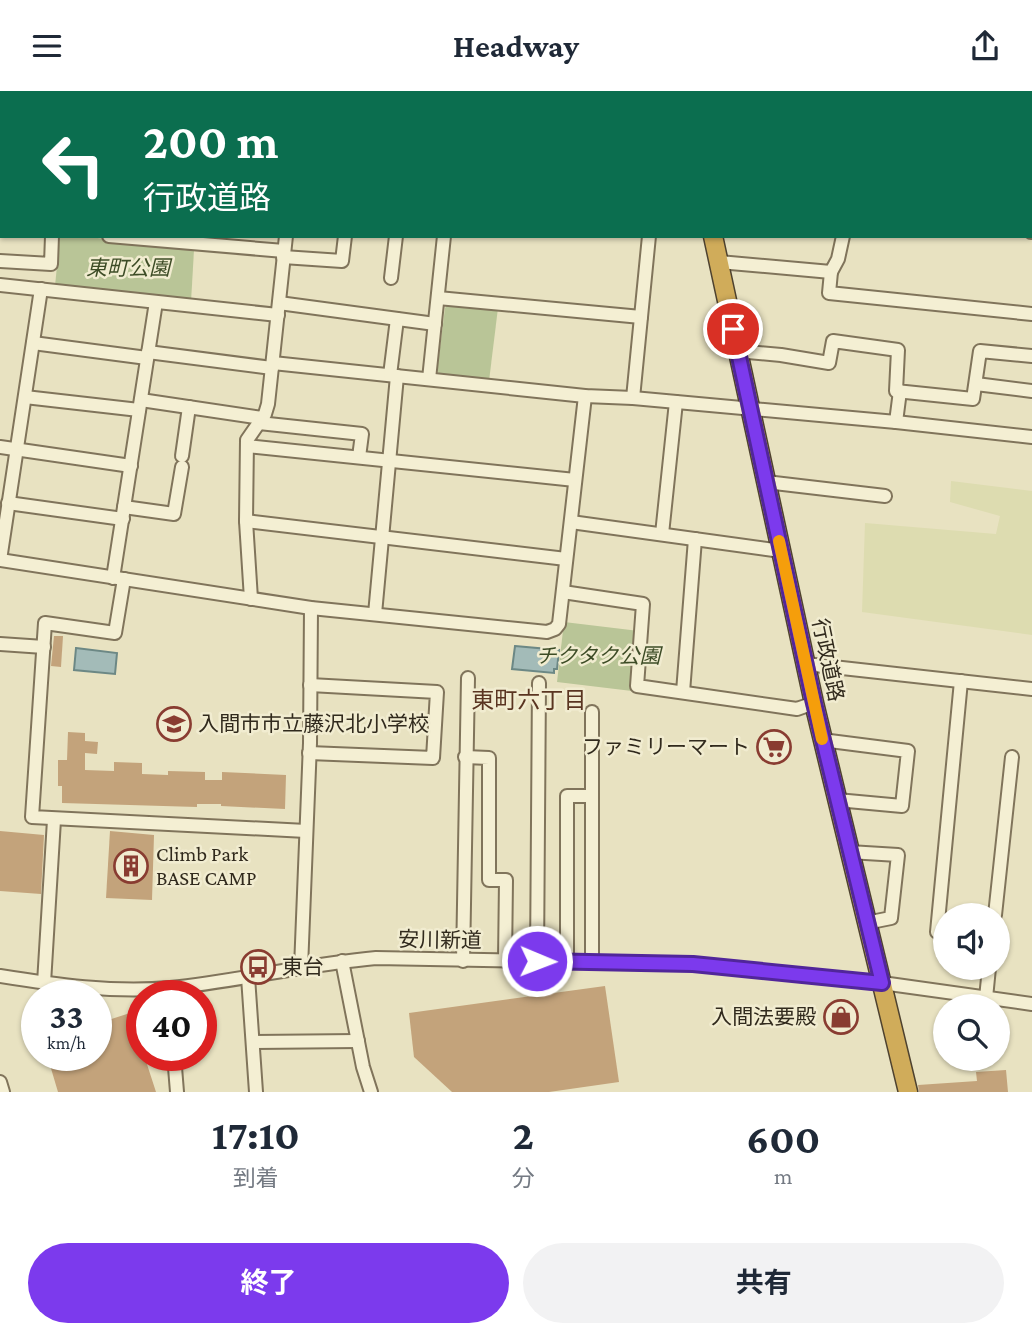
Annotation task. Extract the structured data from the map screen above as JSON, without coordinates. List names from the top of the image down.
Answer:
{
  "streets": {
    "highway": ["行政道路"],
    "street": ["安川新道"]
  },
  "crossings": [
    ["行政道路", "安川新道"]
  ],
  "districts": ["東町六丁目"],
  "parks": ["東町公園", "チクタク公園"],
  "places": {
    "school or university": ["入間市市立藤沢北小学校"],
    "supermarket": ["ファミリーマート"],
    "building": ["Climb Park BASE CAMP"],
    "bus stop": ["東台"],
    "shop": ["入間法要殿"]
  },
  "page": {
    "header": "Headway",
    "turn": ["200 m", "行政道路"],
    "speed": "33 km/h",
    "limit": "40",
    "eta": [
      "17:10",
      "到着",
      "2",
      "分",
      "600",
      "m"
    ],
    "buttons": ["終了", "共有"]
  }
}
